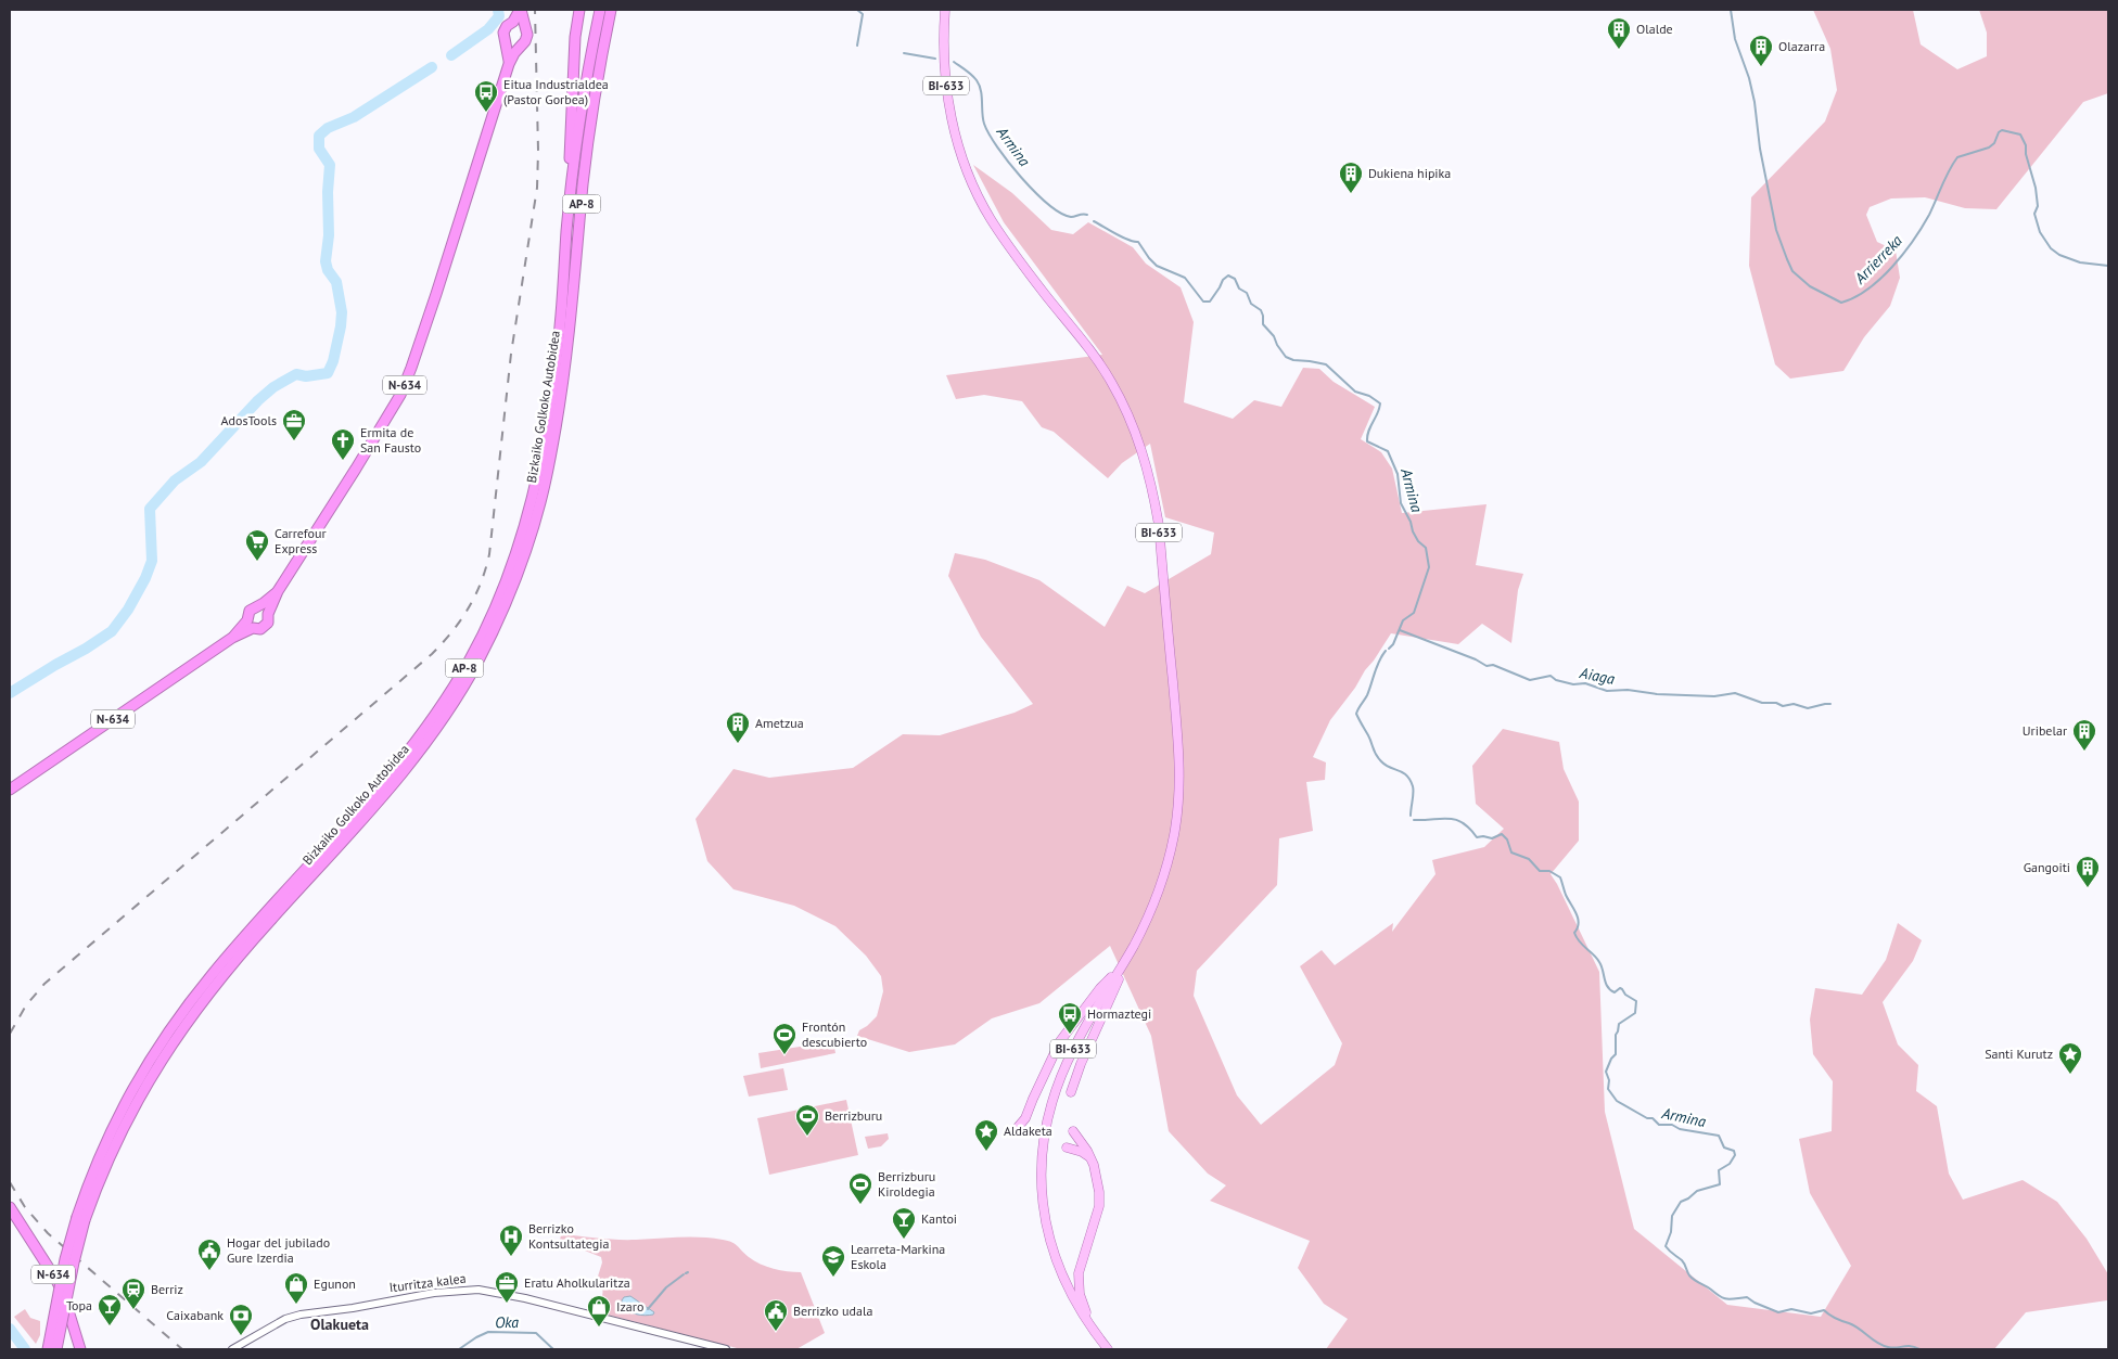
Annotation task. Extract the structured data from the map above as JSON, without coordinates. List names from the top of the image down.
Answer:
{
  "streets": {
    "highway": ["AP-8", "N-634", "Bizkaiko Golkoko Autobidea"],
    "main road": ["BI-633"],
    "street": ["Iturritza kalea"]
  },
  "districts": ["Olakueta"],
  "water": [
    "Armina",
    "Arrierreka",
    "Aiaga",
    "Oka"
  ],
  "places": {
    "building": [
      "Olalde",
      "Olazarra",
      "Dukiena hipika",
      "Ametzua",
      "Uribelar",
      "Gangoiti"
    ],
    "bus stop": ["Eitua Industrialdea (Pastor Gorbea)", "Hormaztegi"],
    "office": ["AdosTools", "Eratu Aholkularitza"],
    "church": ["Ermita de San Fausto"],
    "supermarket": ["Carrefour Express"],
    "sports": ["Frontón descubierto", "Berrizburu", "Berrizburu Kiroldegia"],
    "place": ["Santi Kurutz", "Aldaketa"],
    "bar": ["Kantoi", "Topa"],
    "hospital": ["Berrizko Kontsultategia"],
    "public building": ["Hogar del jubilado Gure Izerdia", "Berrizko udala"],
    "school or university": ["Learreta-Markina Eskola"],
    "shop": ["Egunon", "Izaro"],
    "station": ["Berriz"],
    "bank": ["Caixabank"]
  }
}
